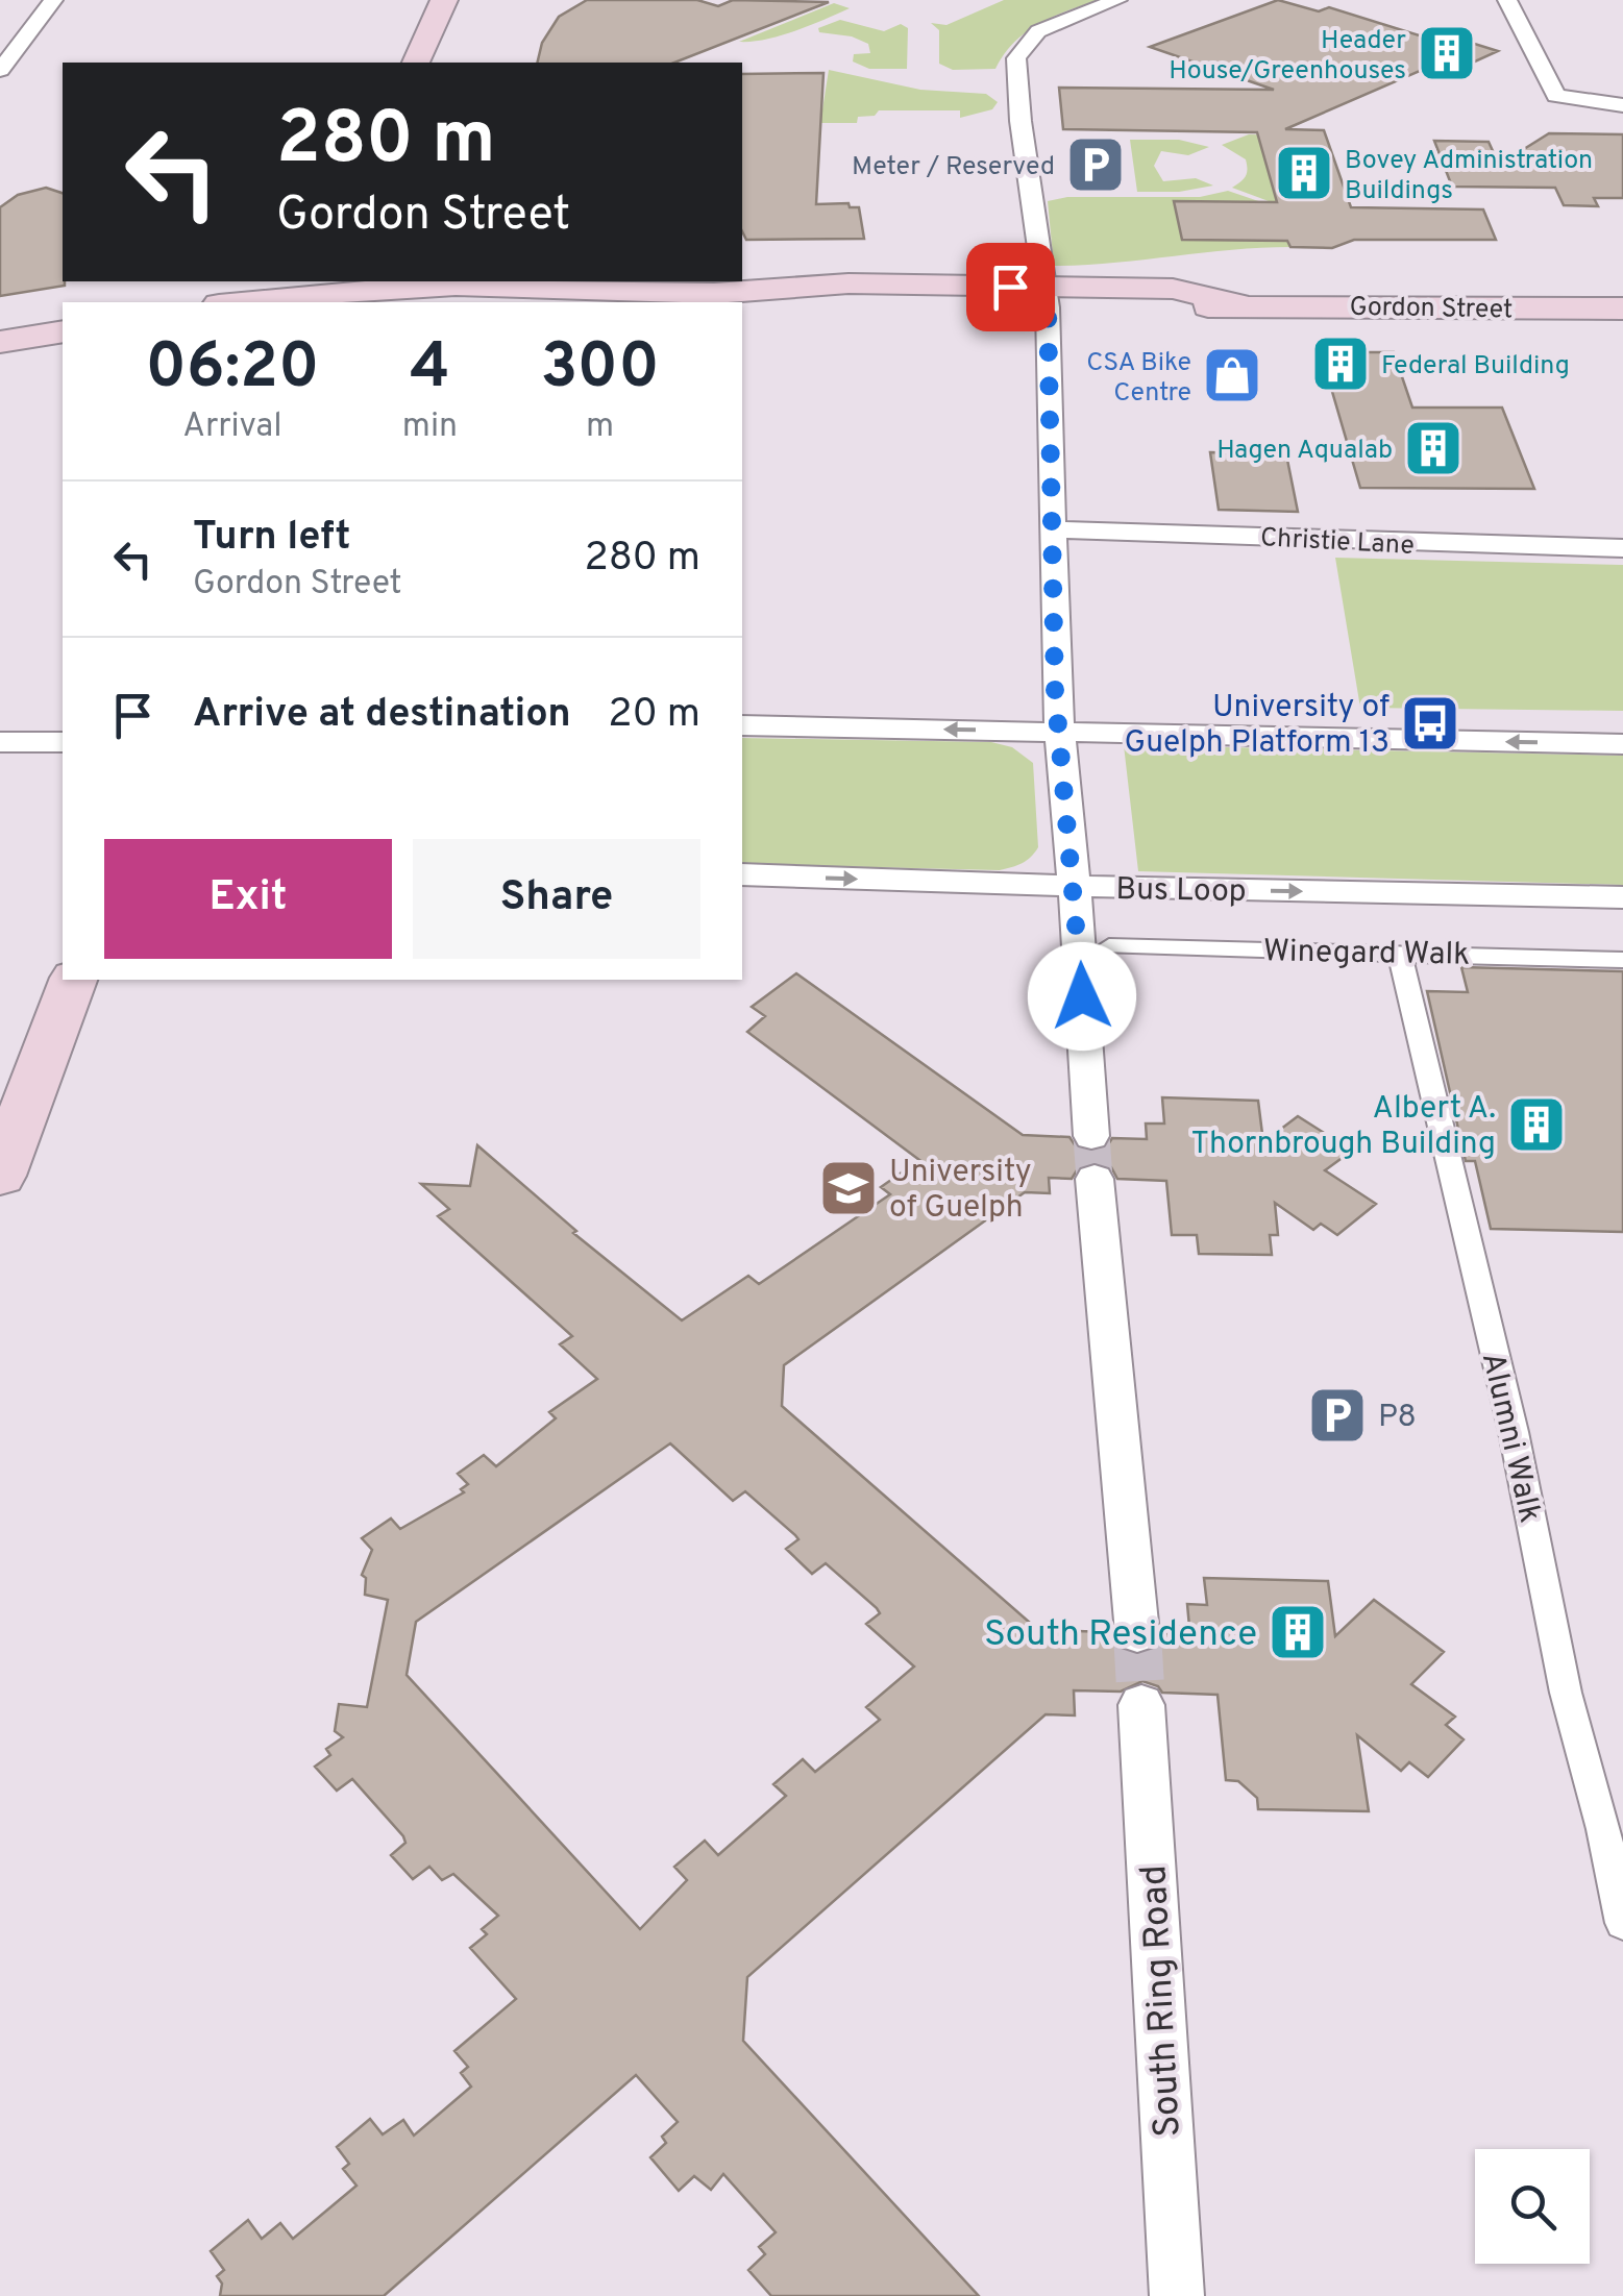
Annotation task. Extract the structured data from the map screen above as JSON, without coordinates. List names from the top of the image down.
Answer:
{
  "streets": {
    "main road": ["Gordon Street"],
    "street": [
      "Christie Lane",
      "Bus Loop",
      "Winegard Walk",
      "Alumni Walk",
      "South Ring Road"
    ]
  },
  "crossings": [
    ["Winegard Walk", "Alumni Walk"]
  ],
  "places": {
    "building": [
      "Header House/Greenhouses",
      "Bovey Administration Buildings",
      "Federal Building",
      "Hagen Aqualab",
      "Albert A. Thornbrough Building",
      "South Residence"
    ],
    "parking": ["Meter / Reserved", "P8"],
    "shop": ["CSA Bike Centre"],
    "bus stop": ["University of Guelph Platform 13"],
    "school or university": ["University of Guelph"]
  },
  "page": {
    "turn": ["280 m", "Gordon Street"],
    "eta": [
      "06:20",
      "Arrival",
      "4",
      "min",
      "300",
      "m"
    ],
    "list": [
      {
        "name": "Turn left",
        "note": "Gordon Street",
        "value": "280 m"
      },
      {
        "name": "Arrive at destination",
        "value": "20 m"
      }
    ],
    "buttons": ["Exit", "Share"]
  }
}
